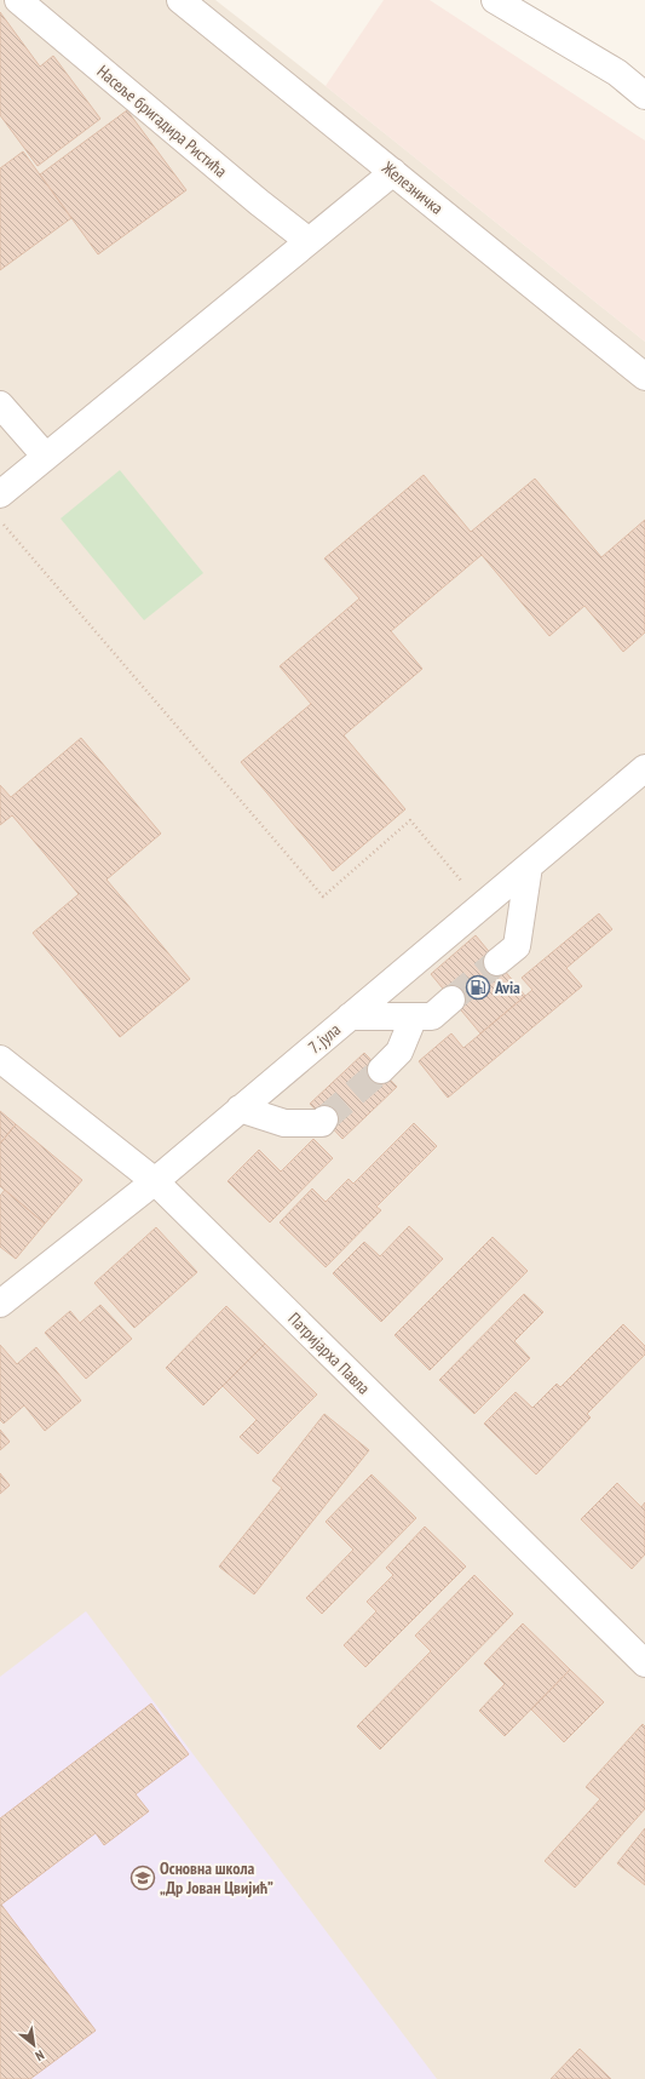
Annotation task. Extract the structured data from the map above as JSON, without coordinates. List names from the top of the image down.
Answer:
{
  "streets": {
    "street": [
      "Насеље бригадира Ристића",
      "Железничка",
      "7. јула",
      "Патријарха Павла"
    ]
  },
  "crossings": [
    ["7. јула", "Патријарха Павла"]
  ],
  "places": {
    "fuel station": ["Avia"],
    "school or university": ["Основна школа „Др Јован Цвијић”"]
  },
  "north": "bottom right"
}
